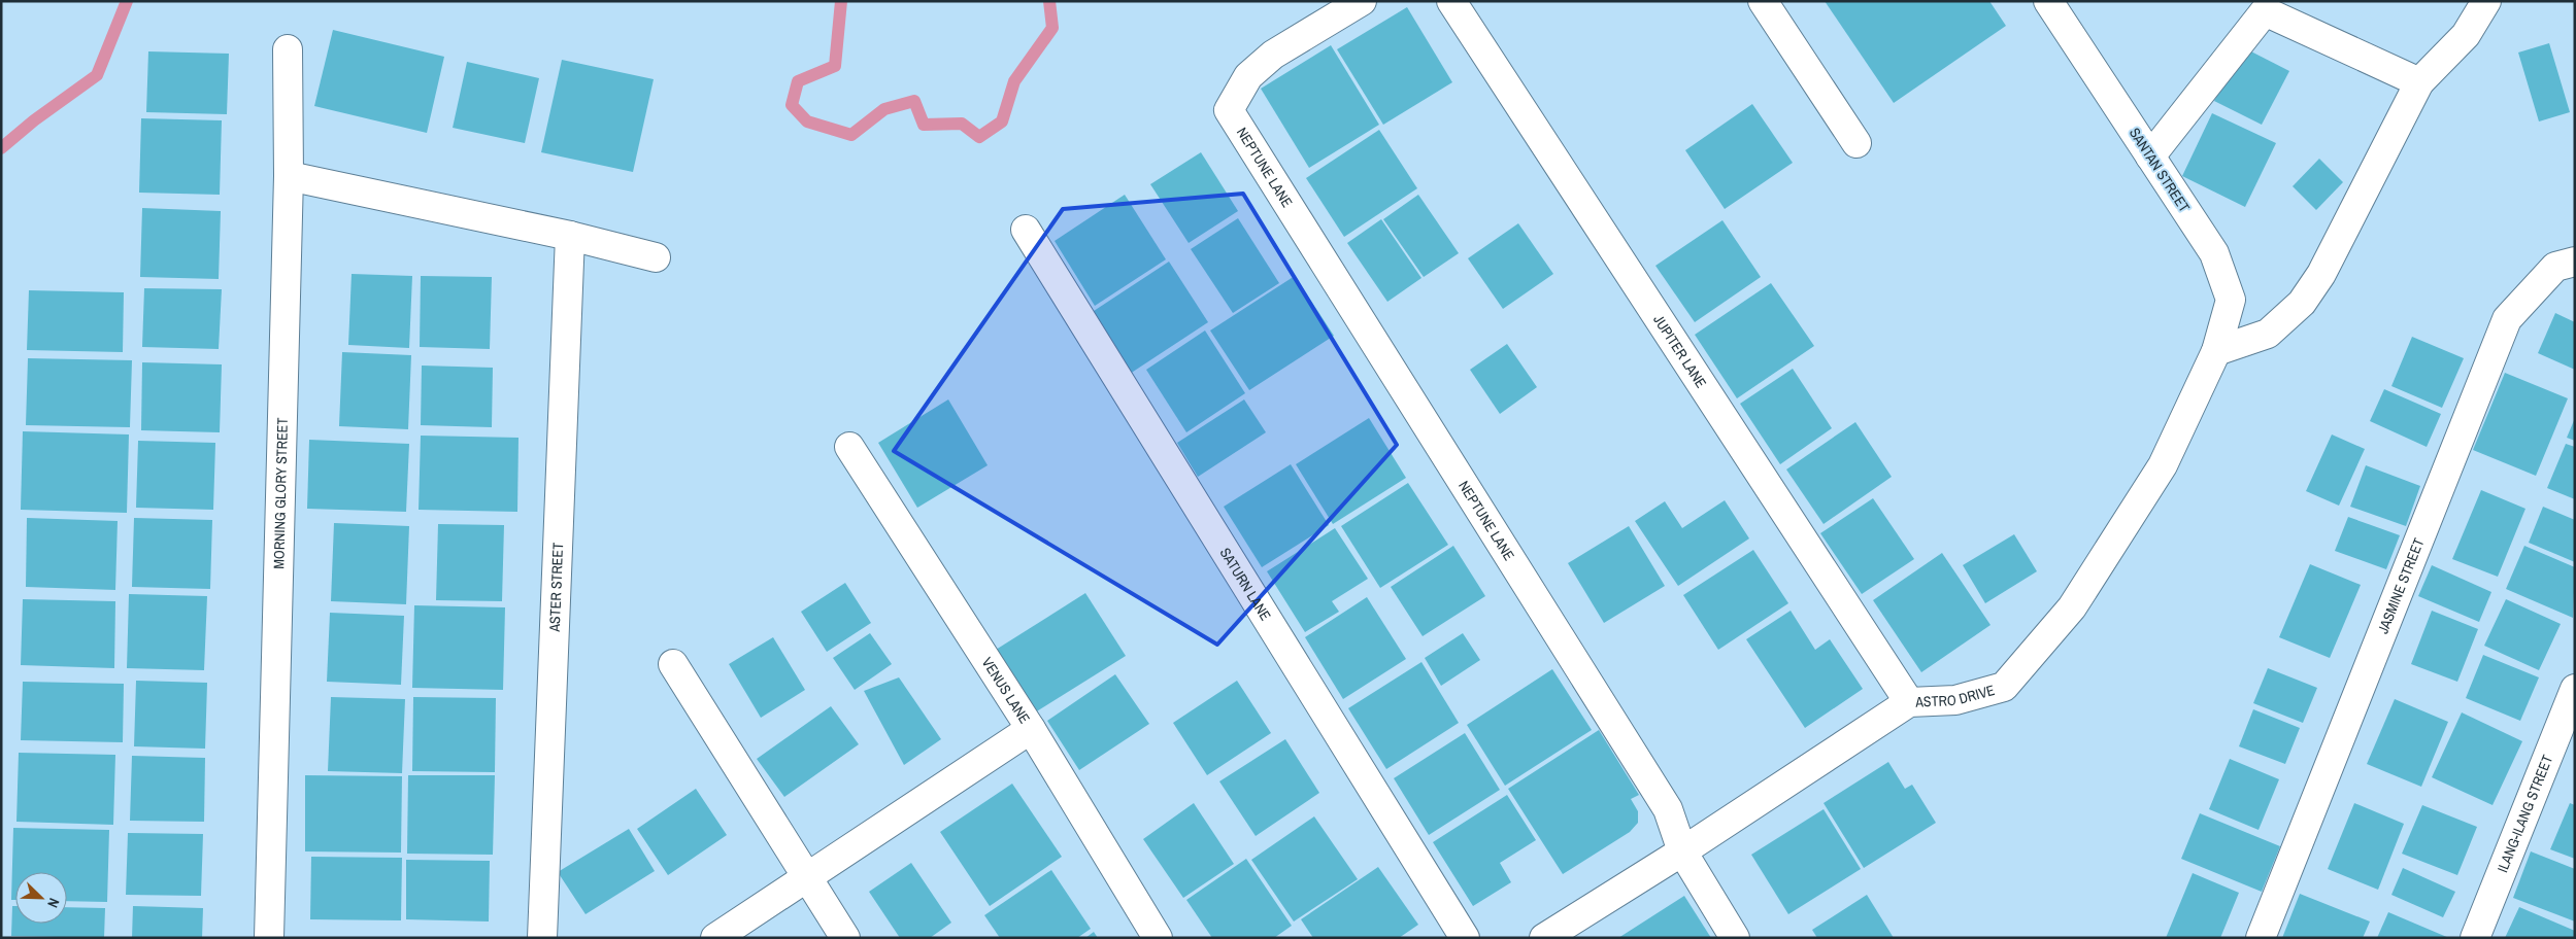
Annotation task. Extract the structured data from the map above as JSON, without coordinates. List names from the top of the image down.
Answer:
{
  "streets": {
    "street": [
      "NEPTUNE LANE",
      "SANTAN STREET",
      "JUPITER LANE",
      "MORNING GLORY STREET",
      "SATURN LANE",
      "JASMINE STREET",
      "ASTER STREET",
      "VENUS LANE",
      "ASTRO DRIVE",
      "ILANG-ILANG STREET"
    ]
  },
  "crossings": [
    ["NEPTUNE LANE", "ASTRO DRIVE"],
    ["SANTAN STREET", "ASTRO DRIVE"],
    ["JUPITER LANE", "ASTRO DRIVE"]
  ],
  "north": "bottom right"
}
